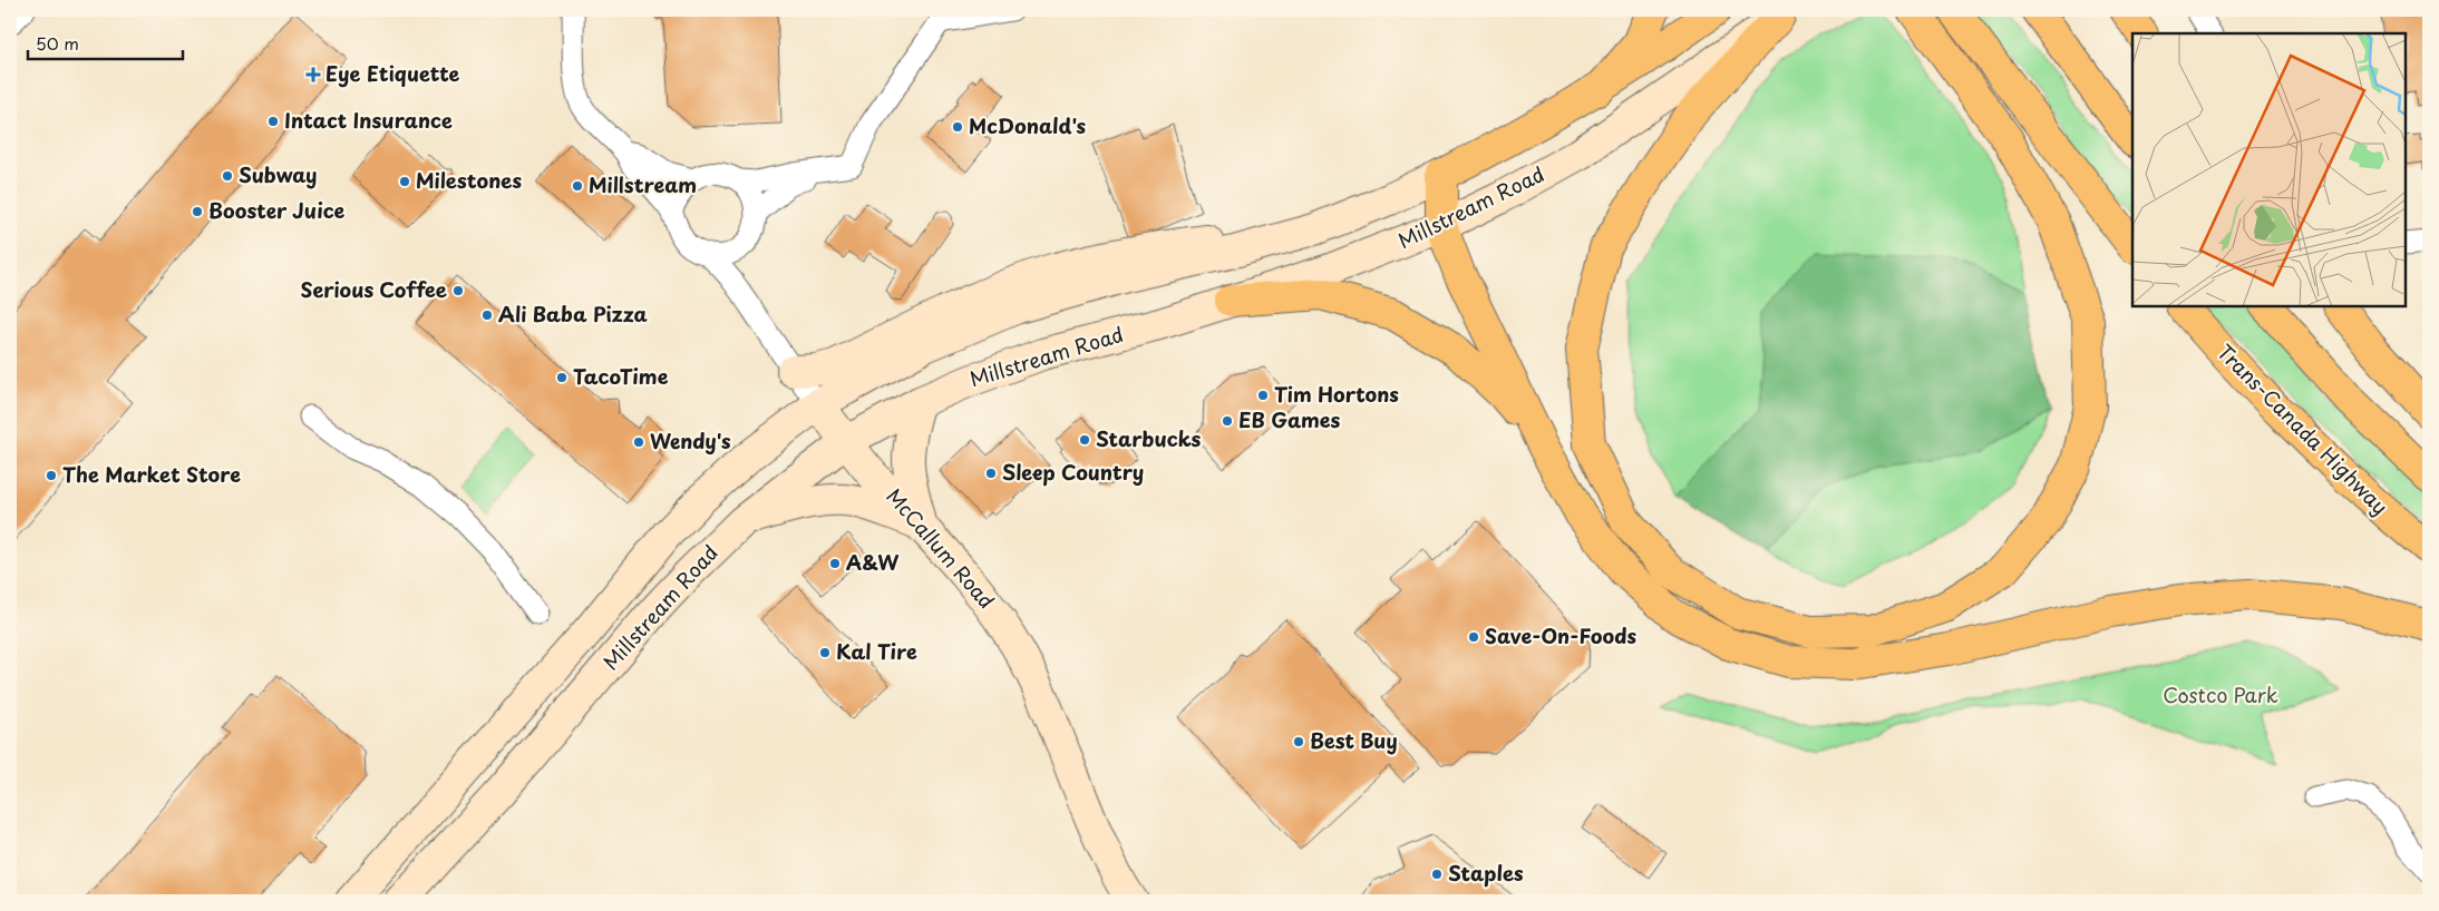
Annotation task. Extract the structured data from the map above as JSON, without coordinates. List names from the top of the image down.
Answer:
{
  "streets": {
    "main road": ["Millstream Road", "Trans-Canada Highway", "McCallum Road"]
  },
  "crossings": [
    ["Millstream Road", "McCallum Road"]
  ],
  "parks": ["Costco Park"],
  "places": {
    "health": ["Eye Etiquette"],
    "other": [
      "Intact Insurance",
      "McDonald's",
      "Subway",
      "Milestones",
      "Millstream",
      "Booster Juice",
      "Serious Coffee",
      "Ali Baba Pizza",
      "TacoTime",
      "Tim Hortons",
      "EB Games",
      "Starbucks",
      "Wendy's",
      "Sleep Country",
      "The Market Store",
      "A&W",
      "Save-On-Foods",
      "Kal Tire",
      "Best Buy",
      "Staples"
    ]
  },
  "scale_bar": "50 m"
}
